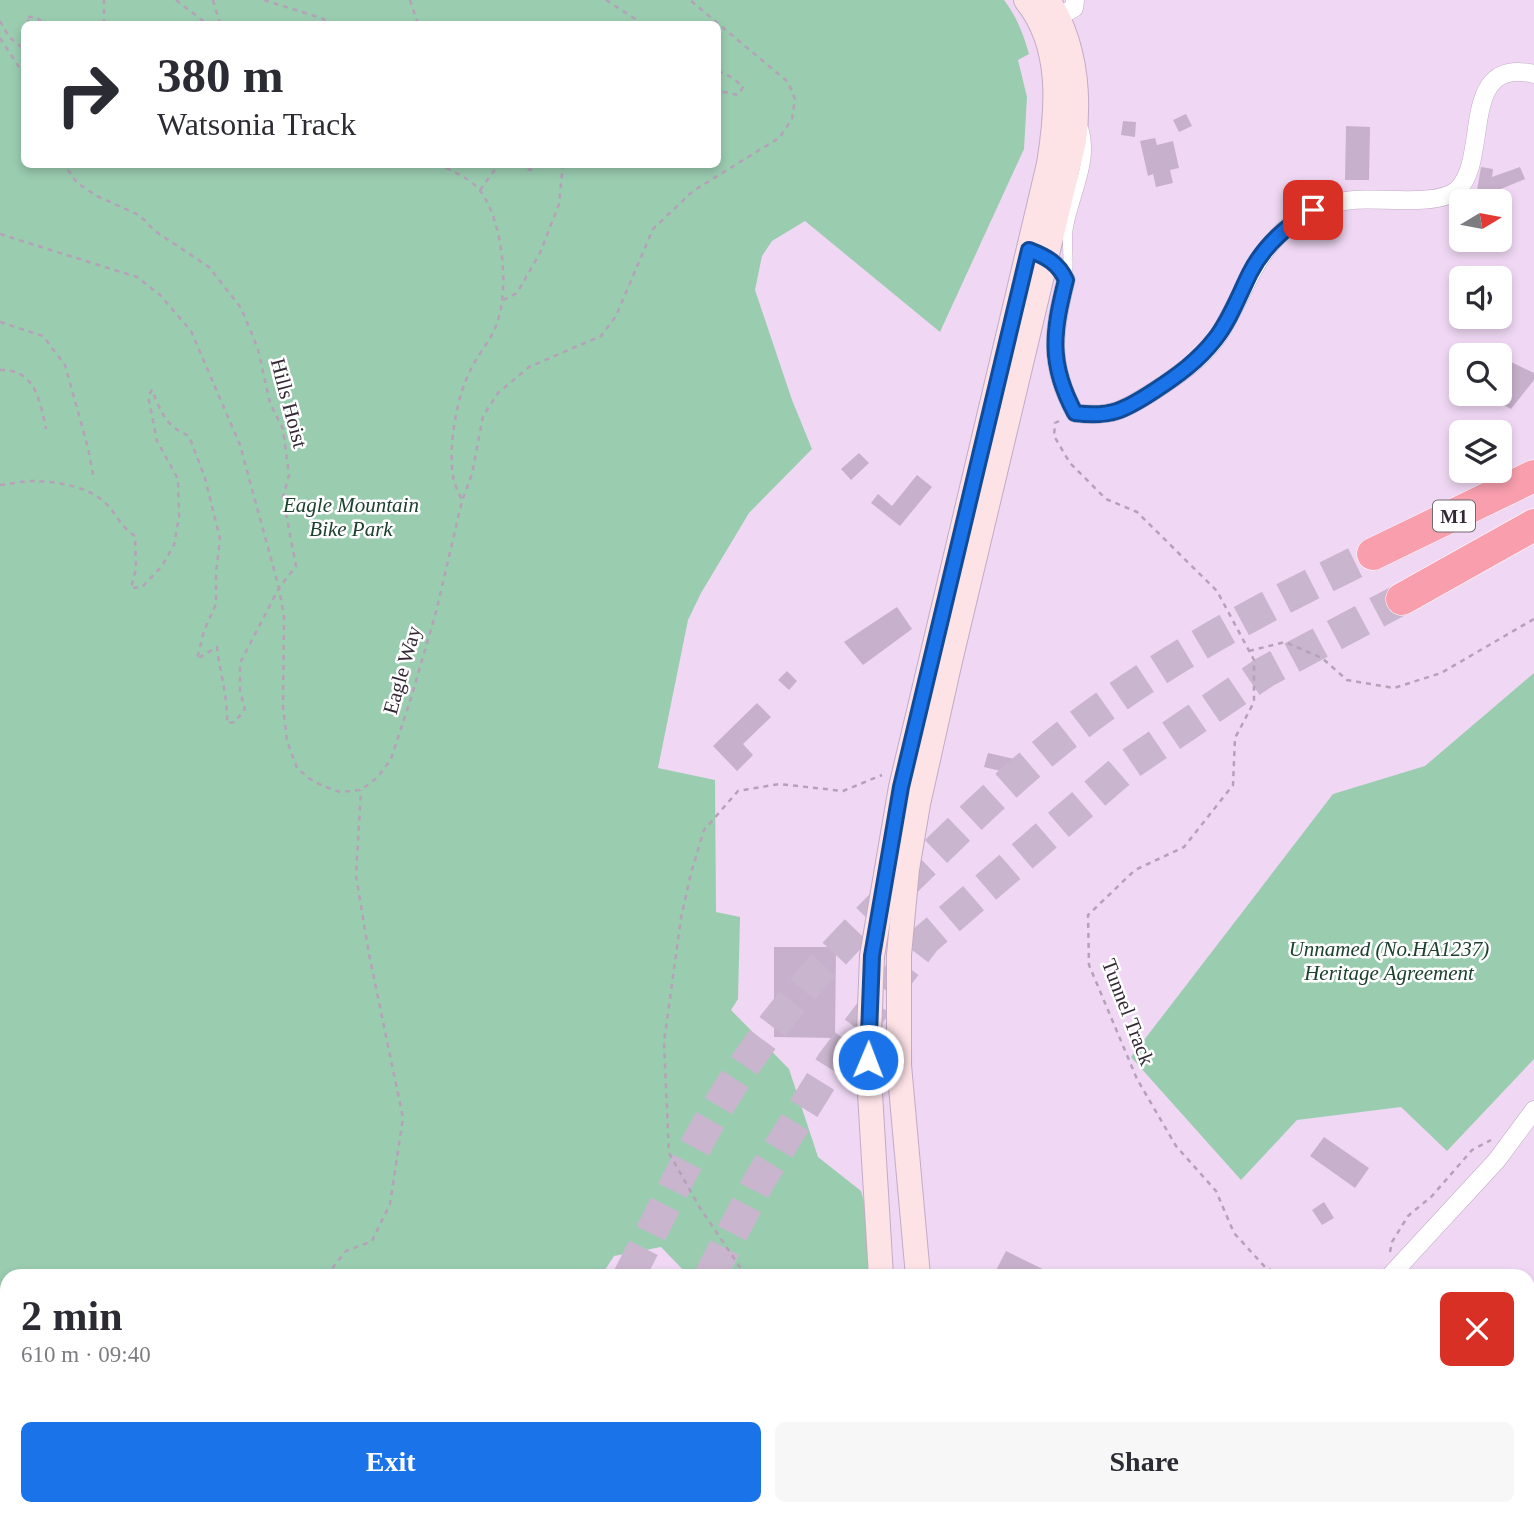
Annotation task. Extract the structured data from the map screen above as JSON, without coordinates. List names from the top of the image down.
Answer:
{
  "streets": {
    "highway": ["M1"],
    "path": ["Hills Hoist", "Eagle Way", "Tunnel Track"]
  },
  "parks": ["Eagle Mountain Bike Park", "Unnamed (No.HA1237) Heritage Agreement"],
  "north": "right",
  "page": {
    "turn": ["380 m", "Watsonia Track"],
    "heading": ["2 min", "610 m · 09:40"],
    "buttons": ["Exit", "Share"]
  }
}
